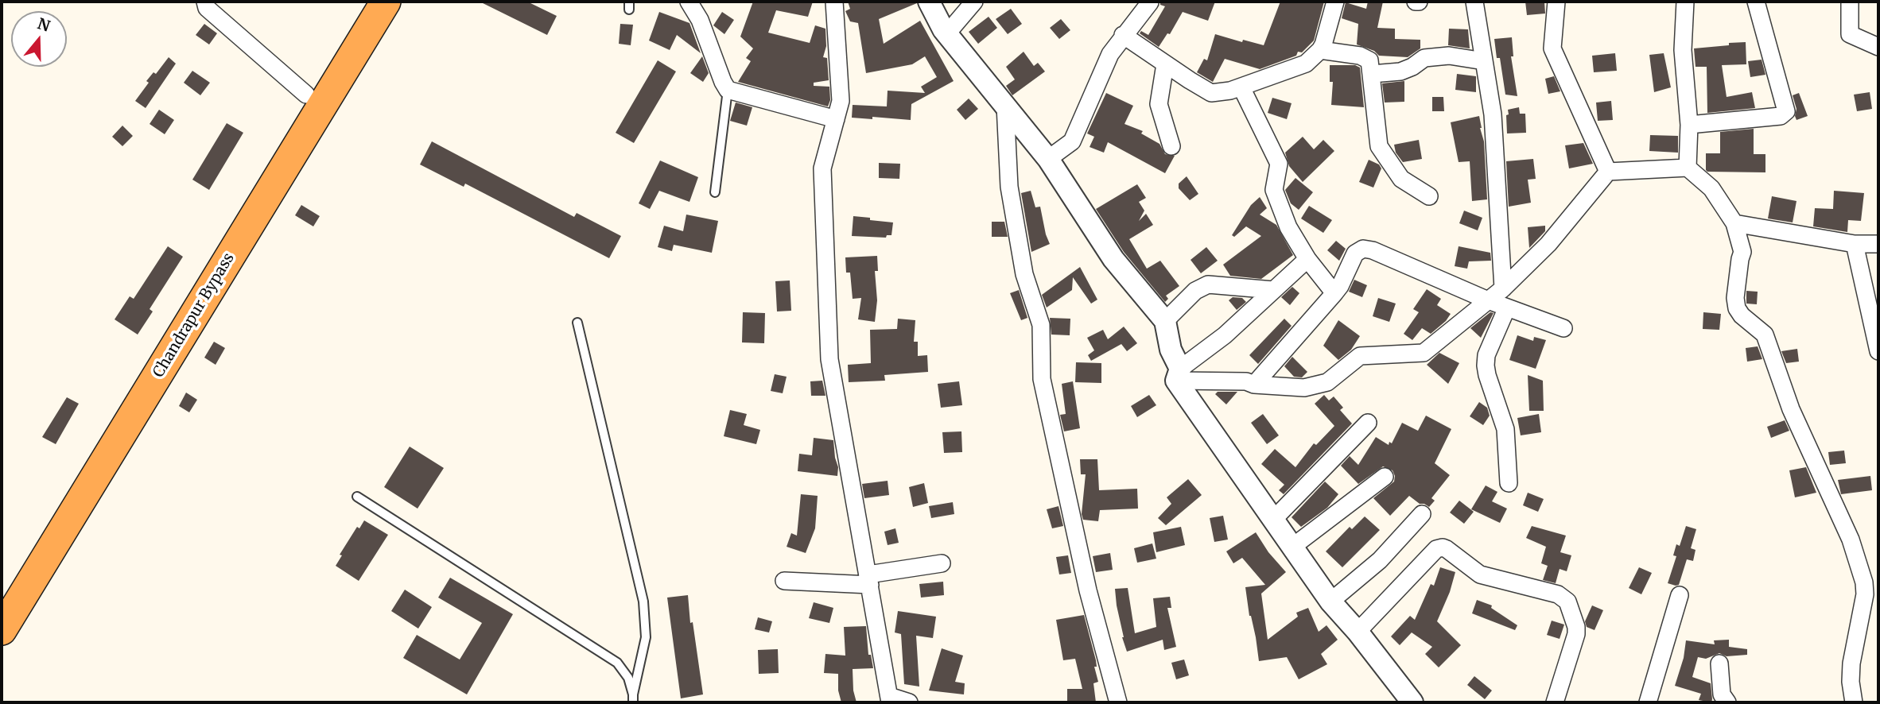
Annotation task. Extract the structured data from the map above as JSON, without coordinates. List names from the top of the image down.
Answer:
{
  "streets": {
    "highway": ["Chandrapur Bypass"]
  },
  "north": "top"
}
